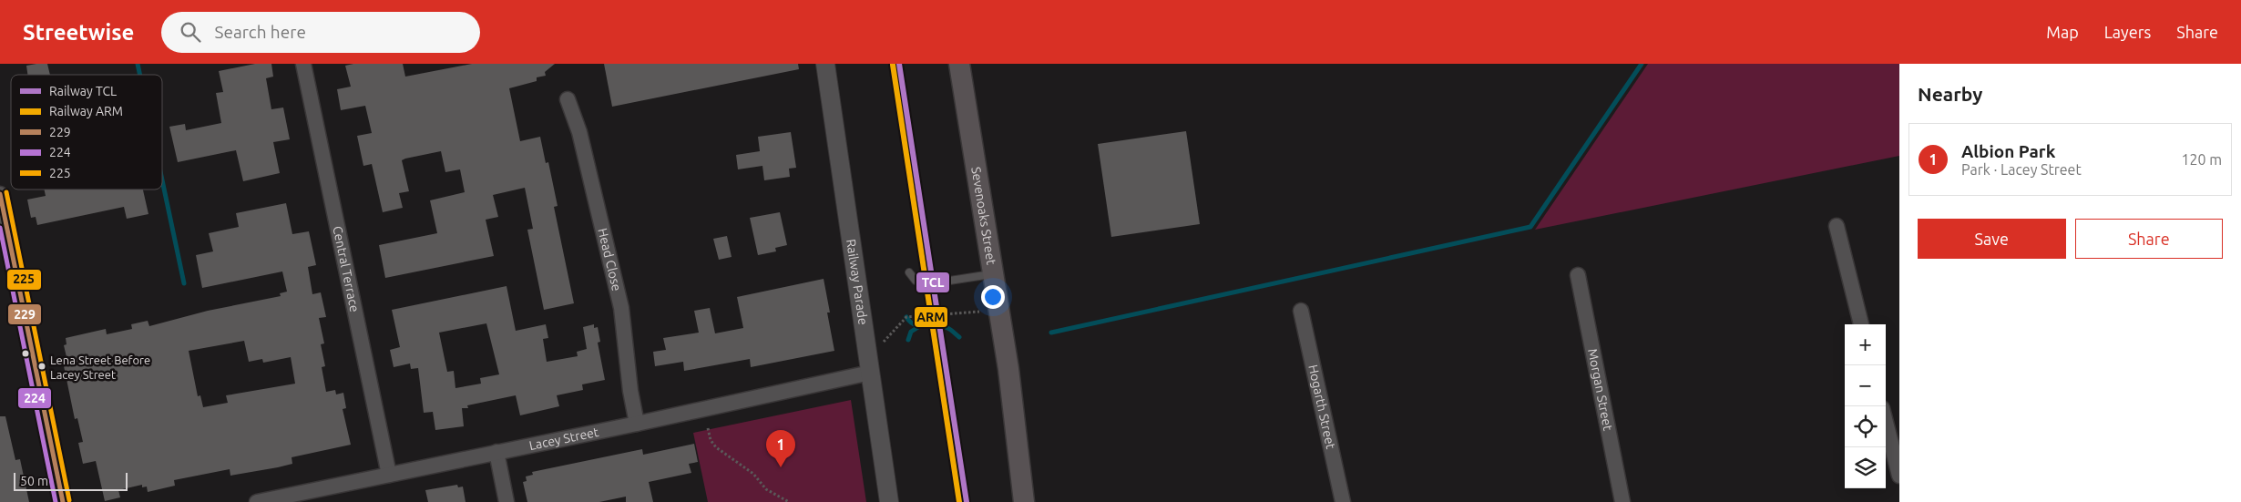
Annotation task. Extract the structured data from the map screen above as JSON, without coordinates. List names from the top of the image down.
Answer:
{
  "streets": {
    "main road": ["Sevenoaks Street"],
    "street": [
      "Head Close",
      "Central Terrace",
      "Railway Parade",
      "Morgan Street",
      "Hogarth Street",
      "Lacey Street"
    ]
  },
  "crossings": [
    ["Head Close", "Lacey Street"],
    ["Central Terrace", "Lacey Street"],
    ["Railway Parade", "Lacey Street"]
  ],
  "places": ["Lena Street Before Lacey Street"],
  "lines": [
    "rail line TCL",
    "rail line ARM",
    "transit line 225",
    "transit line 229",
    "transit line 224"
  ],
  "legend": [
    "Railway TCL",
    "Railway ARM",
    "229",
    "224",
    "225"
  ],
  "scale_bar": "50 m",
  "page": {
    "header": "Streetwise",
    "search": "Search here",
    "nav": ["Map", "Layers", "Share"],
    "heading": "Nearby",
    "list": [
      {
        "mark": "1",
        "name": "Albion Park",
        "note": "Park · Lacey Street",
        "value": "120 m"
      }
    ],
    "buttons": ["Save", "Share"],
    "map_buttons": ["+", "−"],
    "pins": "1",
    "scale": "50 m"
  }
}
